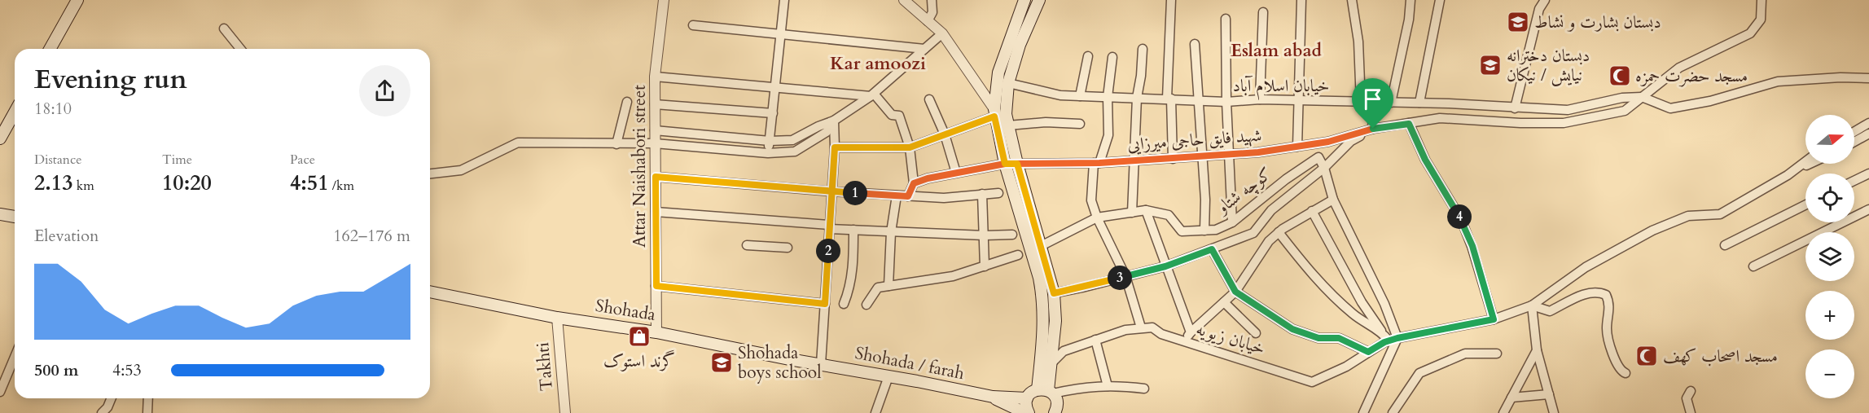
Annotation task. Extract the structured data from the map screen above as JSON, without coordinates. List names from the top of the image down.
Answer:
{
  "streets": {
    "main road": ["Shohada", "Shohada / farah"],
    "street": [
      "خیابان اسلام آباد",
      "شهید فایق حاجی میرزایی",
      "Attar Naishabori street",
      "کوچه شتاو",
      "خیابان زیویه",
      "Takhti"
    ]
  },
  "crossings": [
    ["Attar Naishabori street", "Shohada"],
    ["Shohada", "Shohada / farah"],
    ["Shohada", "Takhti"]
  ],
  "districts": ["Eslam abad", "Kar amoozi"],
  "places": {
    "school or university": ["دبستان بشارت و نشاط", "دبستان دخترانه نیایش / نیکان", "Shohada boys school"],
    "mosque": ["مسجد حضرت حمزه", "مسجد اصحاب کهف"],
    "shop": ["گرند استوک"]
  },
  "north": "right",
  "page": {
    "heading": ["Evening run", "18:10"],
    "map_buttons": ["+", "−"],
    "stats": [
      ["Distance", "2.13 km"],
      ["Time", "10:20"],
      ["Pace", "4:51 /km"]
    ],
    "pins": [
      "1",
      "4",
      "2",
      "3"
    ],
    "chart": ["Elevation", "162–176 m"],
    "list": [
      {
        "name": "500 m",
        "note": "4:53"
      }
    ]
  }
}
